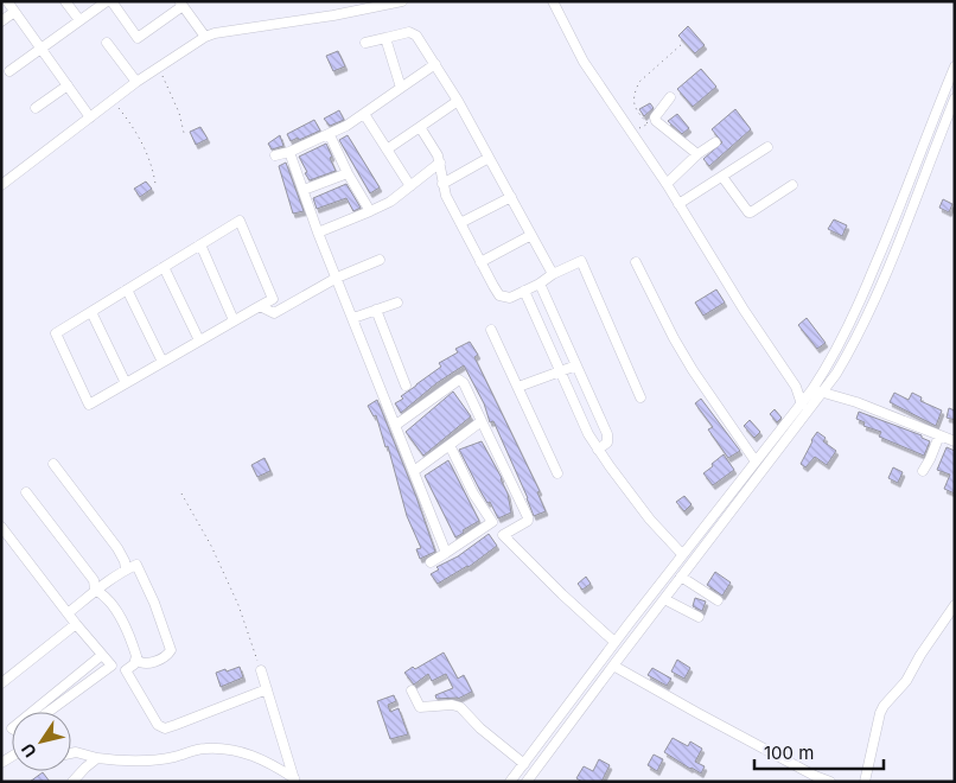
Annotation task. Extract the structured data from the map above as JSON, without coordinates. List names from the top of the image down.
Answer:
{
  "scale_bar": "100 m",
  "north": "bottom left"
}
